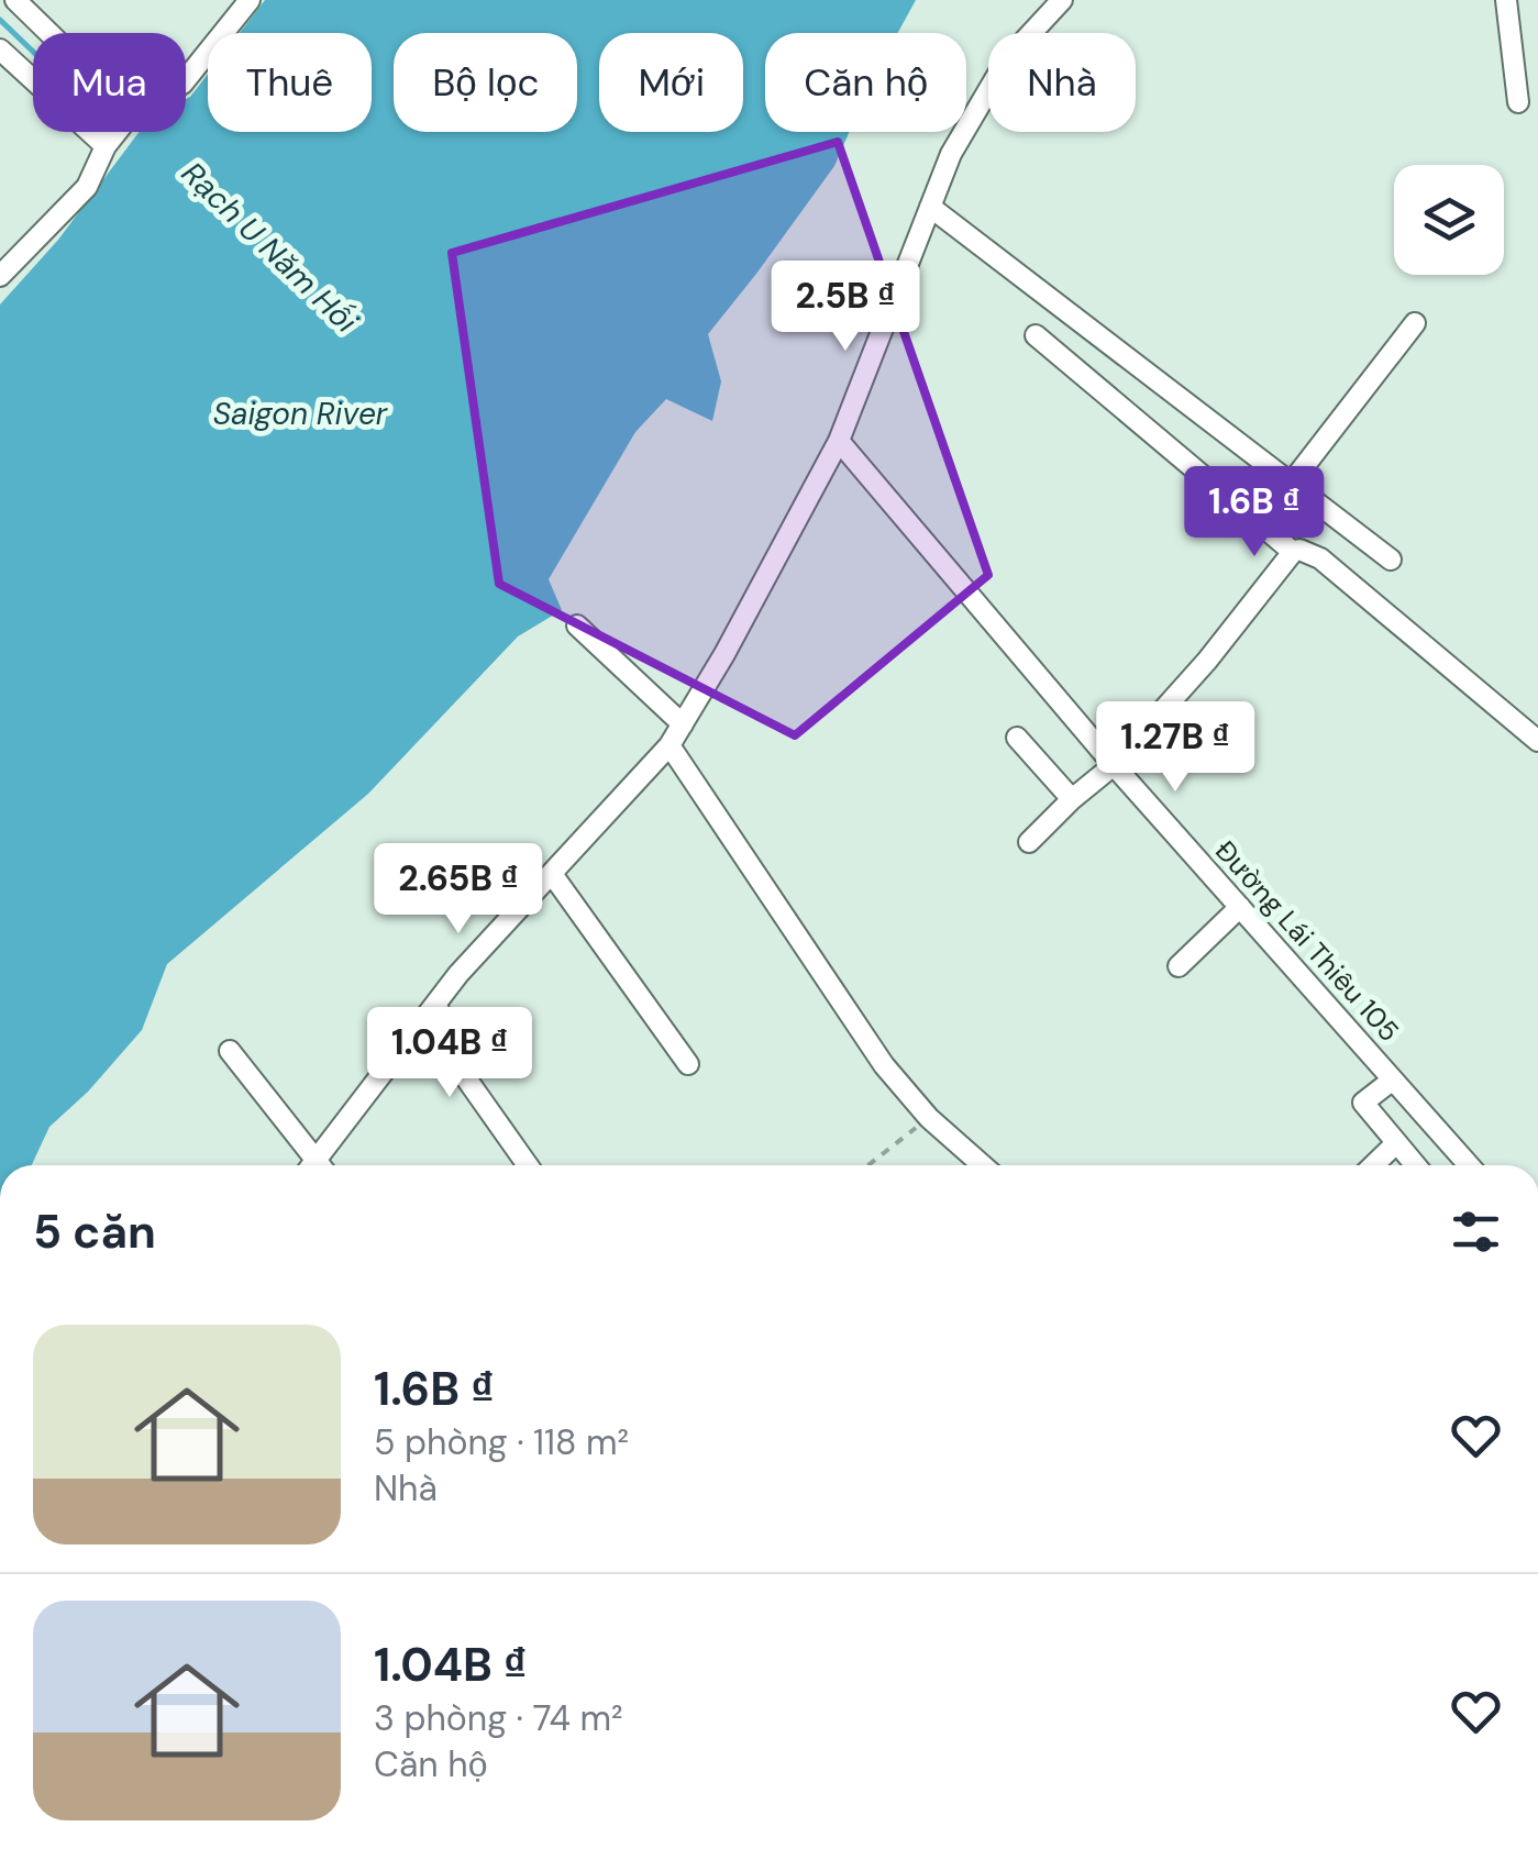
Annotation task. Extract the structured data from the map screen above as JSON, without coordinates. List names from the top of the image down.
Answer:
{
  "streets": {
    "street": ["Đường Lái Thiêu 105"]
  },
  "water": ["Rạch U Năm Hối", "Saigon River"],
  "page": {
    "chip": [
      "Mua",
      "Thuê",
      "Bộ lọc",
      "Mới",
      "Căn hộ",
      "Nhà"
    ],
    "price": [
      "2.5B ₫",
      "1.6B ₫",
      "1.27B ₫",
      "2.65B ₫",
      "1.04B ₫"
    ],
    "heading": "5 căn",
    "list": [
      {
        "name": "1.6B ₫",
        "note": "5 phòng · 118 m² · Nhà"
      },
      {
        "name": "1.04B ₫",
        "note": "3 phòng · 74 m² · Căn hộ"
      }
    ]
  }
}
